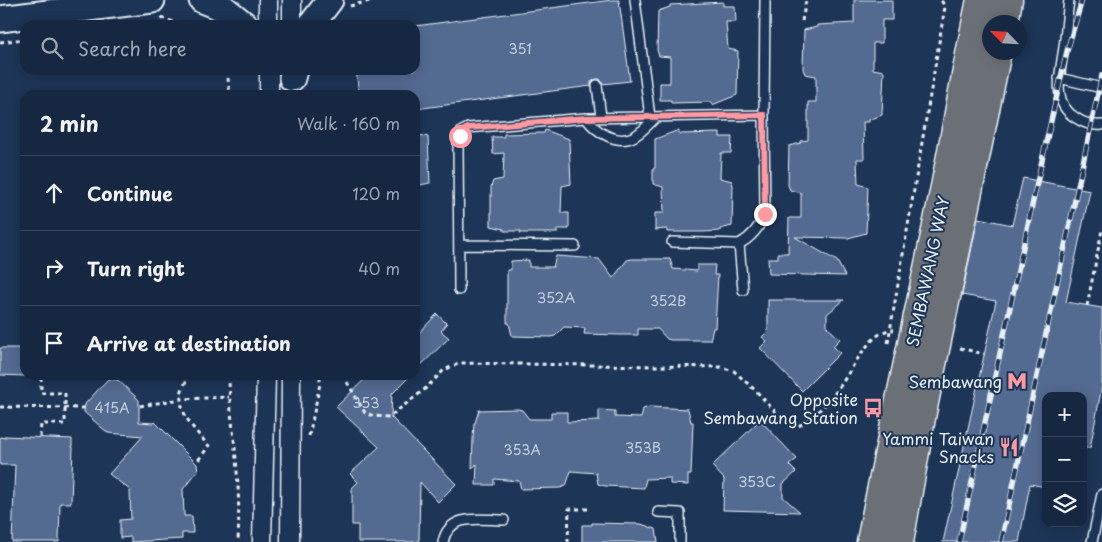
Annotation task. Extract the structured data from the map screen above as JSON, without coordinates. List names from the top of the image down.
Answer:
{
  "streets": {
    "main road": ["SEMBAWANG WAY"]
  },
  "places": {
    "metro station": ["Sembawang"],
    "bus stop": ["Opposite Sembawang Station"],
    "restaurant": ["Yammi Taiwan Snacks"]
  },
  "house_numbers": [
    "351",
    "352A",
    "352B",
    "353",
    "415A",
    "353B",
    "353A",
    "353C"
  ],
  "north": "top left",
  "page": {
    "search": "Search here",
    "heading": ["2 min", "Walk · 160 m"],
    "list": [
      ["Continue", "120 m"],
      ["Turn right", "40 m"],
      "Arrive at destination"
    ],
    "map_buttons": ["+", "−"]
  }
}
